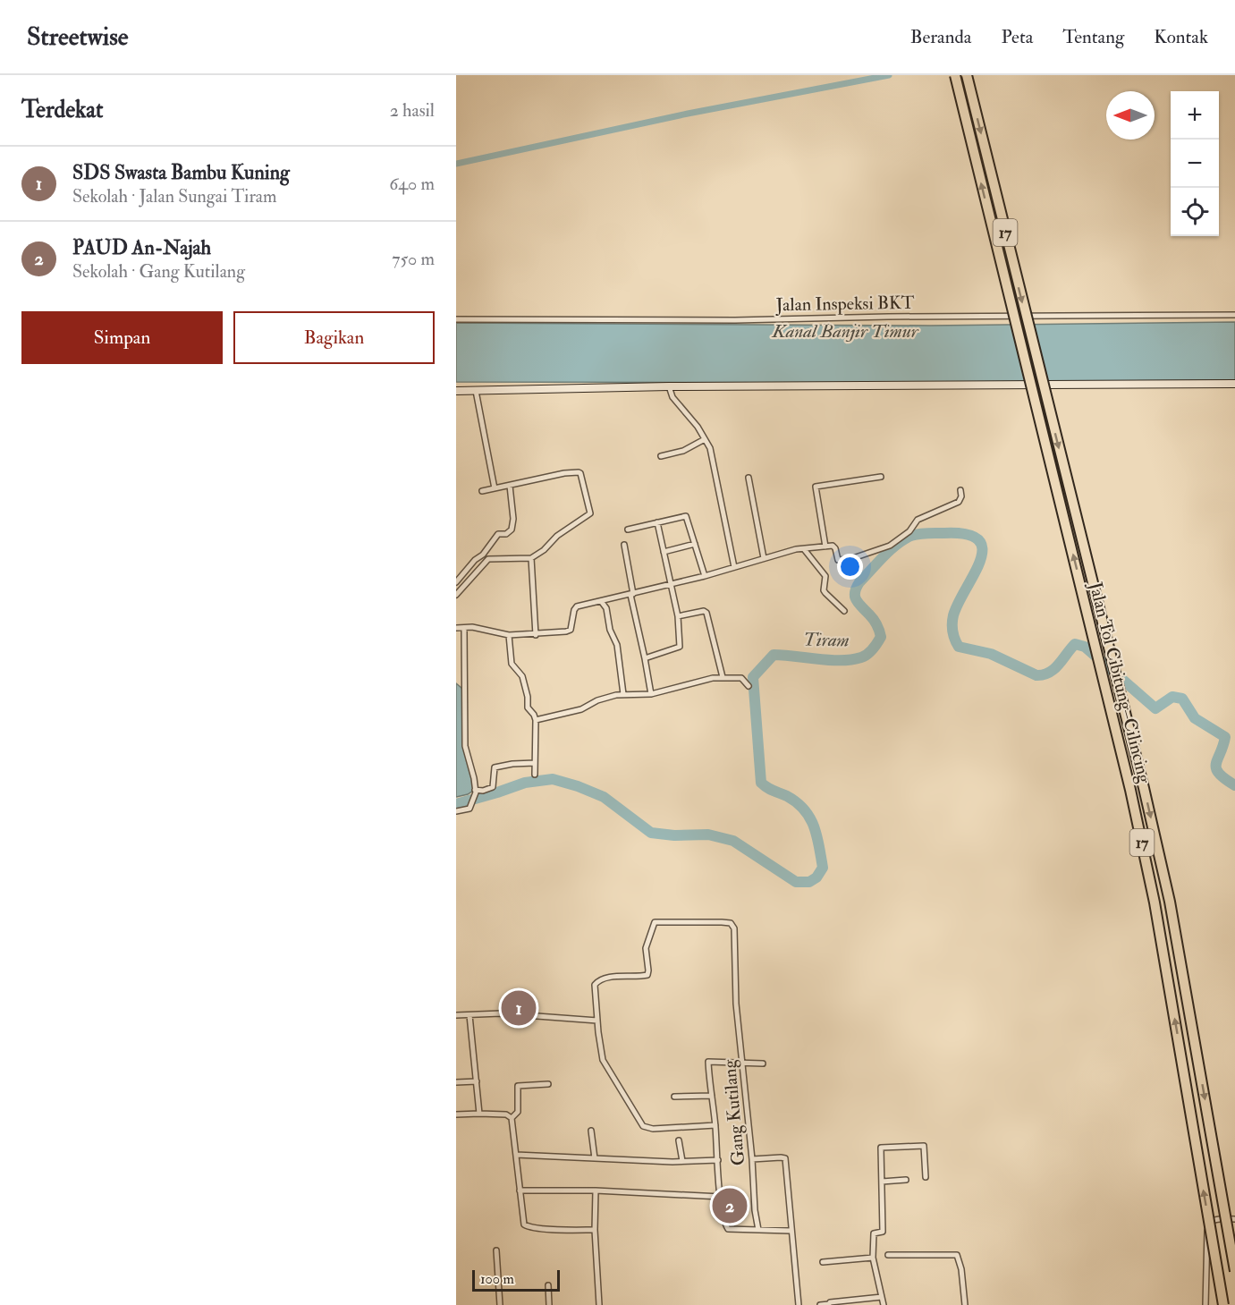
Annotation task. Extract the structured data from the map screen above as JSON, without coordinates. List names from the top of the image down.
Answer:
{
  "streets": {
    "highway": ["17", "Jalan Tol Cibitung–Cilincing"],
    "street": ["Jalan Inspeksi BKT", "Gang Kutilang"]
  },
  "water": ["Kanal Banjir Timur", "Tiram"],
  "scale_bar": "100 m",
  "north": "left",
  "page": {
    "header": "Streetwise",
    "nav": [
      "Beranda",
      "Peta",
      "Tentang",
      "Kontak"
    ],
    "heading": ["Terdekat", "2 hasil"],
    "map_buttons": ["+", "−"],
    "list": [
      {
        "mark": "1",
        "name": "SDS Swasta Bambu Kuning",
        "note": "Sekolah · Jalan Sungai Tiram",
        "value": "640 m"
      },
      {
        "mark": "2",
        "name": "PAUD An-Najah",
        "note": "Sekolah · Gang Kutilang",
        "value": "750 m"
      }
    ],
    "buttons": ["Simpan", "Bagikan"],
    "pins": ["1", "2"],
    "scale": "100 m"
  }
}
